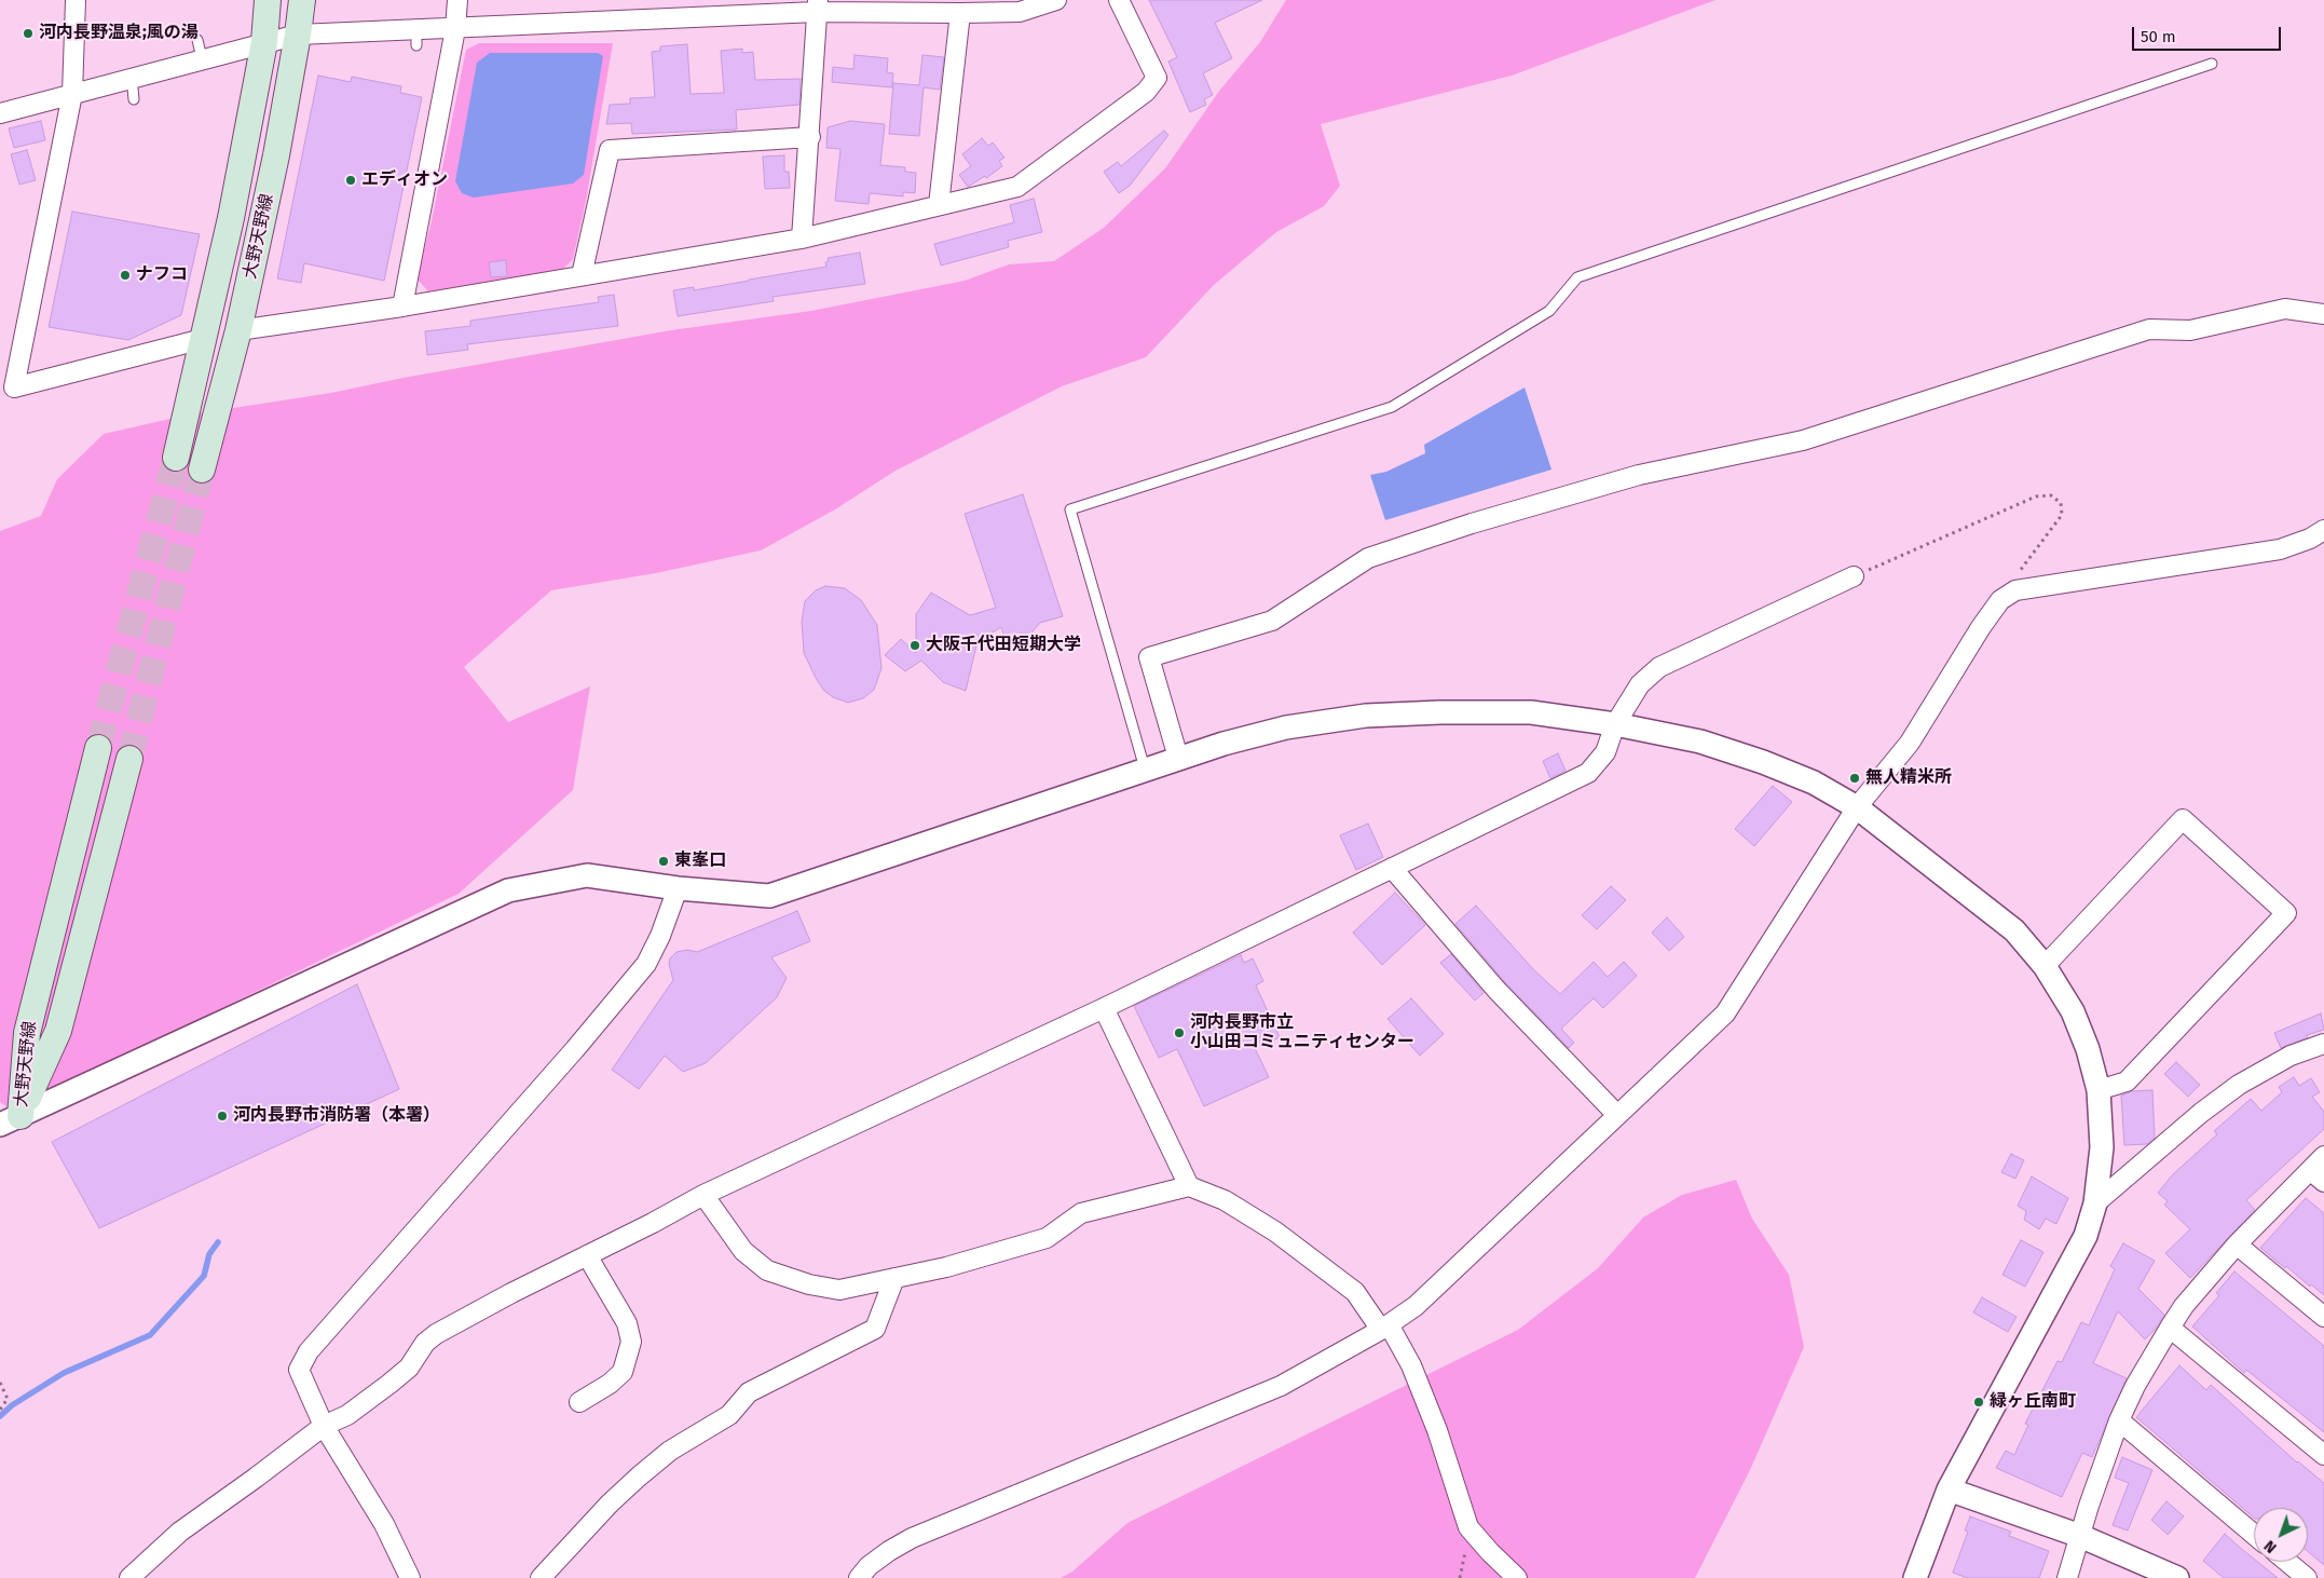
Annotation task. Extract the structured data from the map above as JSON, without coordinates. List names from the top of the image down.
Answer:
{
  "streets": {
    "main road": ["大野天野線"]
  },
  "places": [
    "河内長野温泉;風の湯",
    "エディオン",
    "ナフコ",
    "大阪千代田短期大学",
    "無人精米所",
    "東峯口",
    "河内長野市立 小山田コミュニティセンター",
    "河内長野市消防署（本署）",
    "緑ヶ丘南町"
  ],
  "scale_bar": "50 m",
  "north": "bottom left"
}
